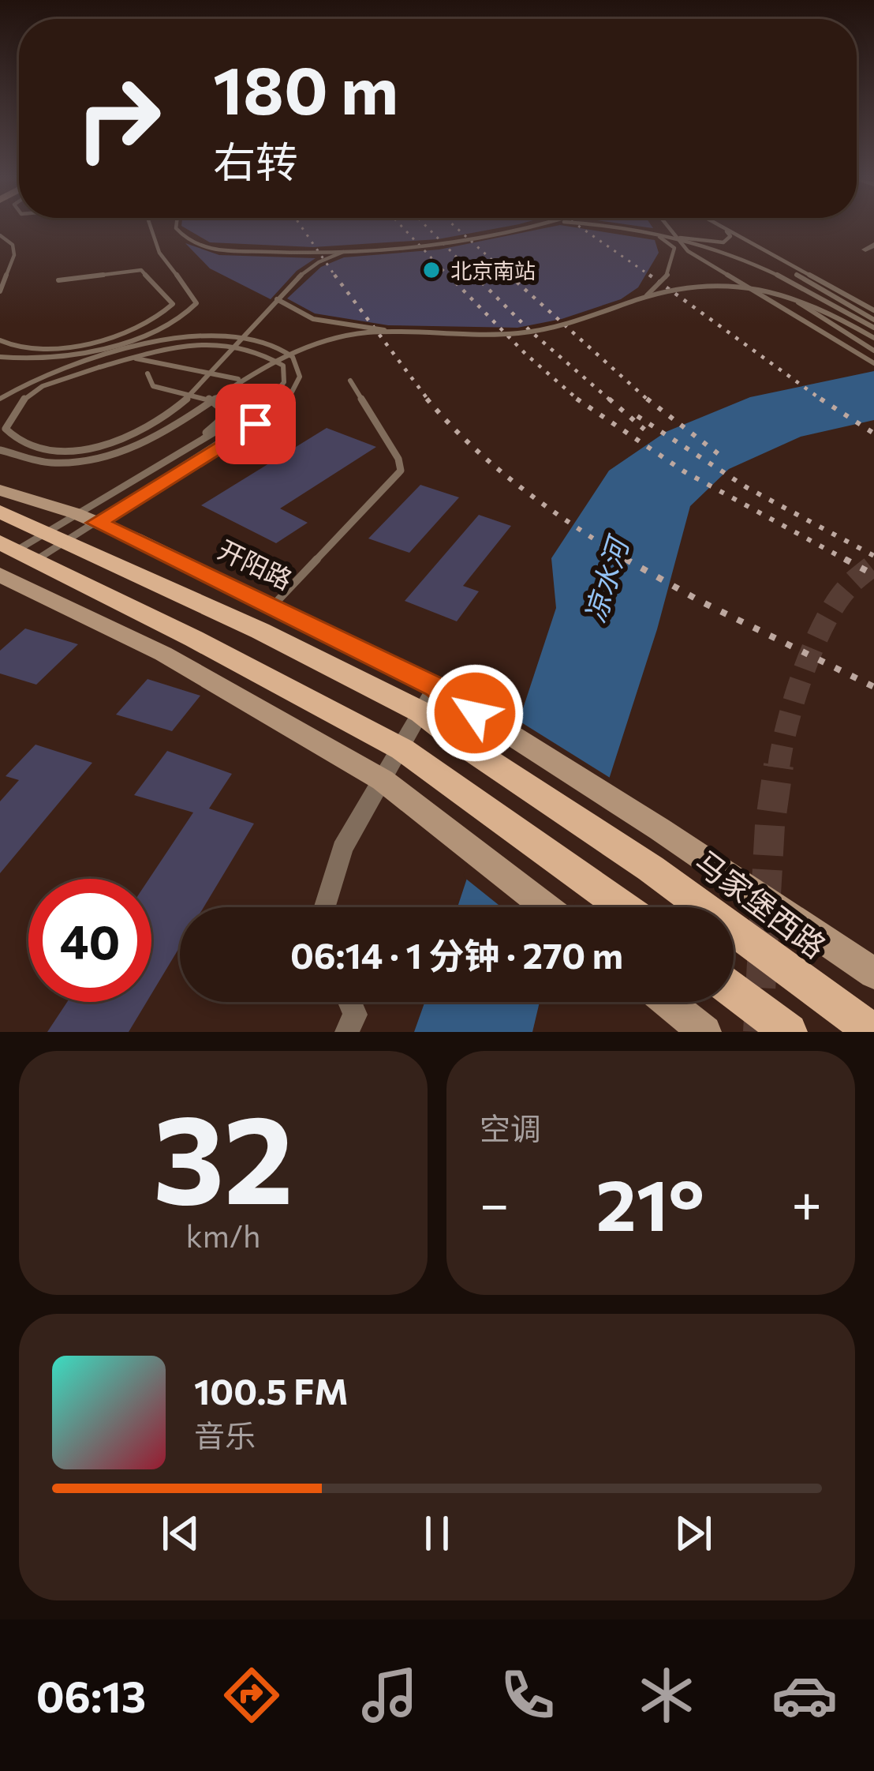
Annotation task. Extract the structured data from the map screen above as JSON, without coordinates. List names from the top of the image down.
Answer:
{
  "streets": {
    "main road": ["马家堡西路"],
    "street": ["开阳路"]
  },
  "crossings": [
    ["开阳路", "马家堡西路"]
  ],
  "water": ["凉水河"],
  "places": ["北京南站"],
  "page": {
    "turn": ["180 m", "右转"],
    "limit": "40",
    "trip": "06:14 · 1 分钟 · 270 m",
    "tile": [
      ["32", "km/h"],
      "空调"
    ],
    "heat": ["−", "21°", "+"],
    "song": ["100.5 FM", "音乐"],
    "tabs": "06:13"
  }
}
